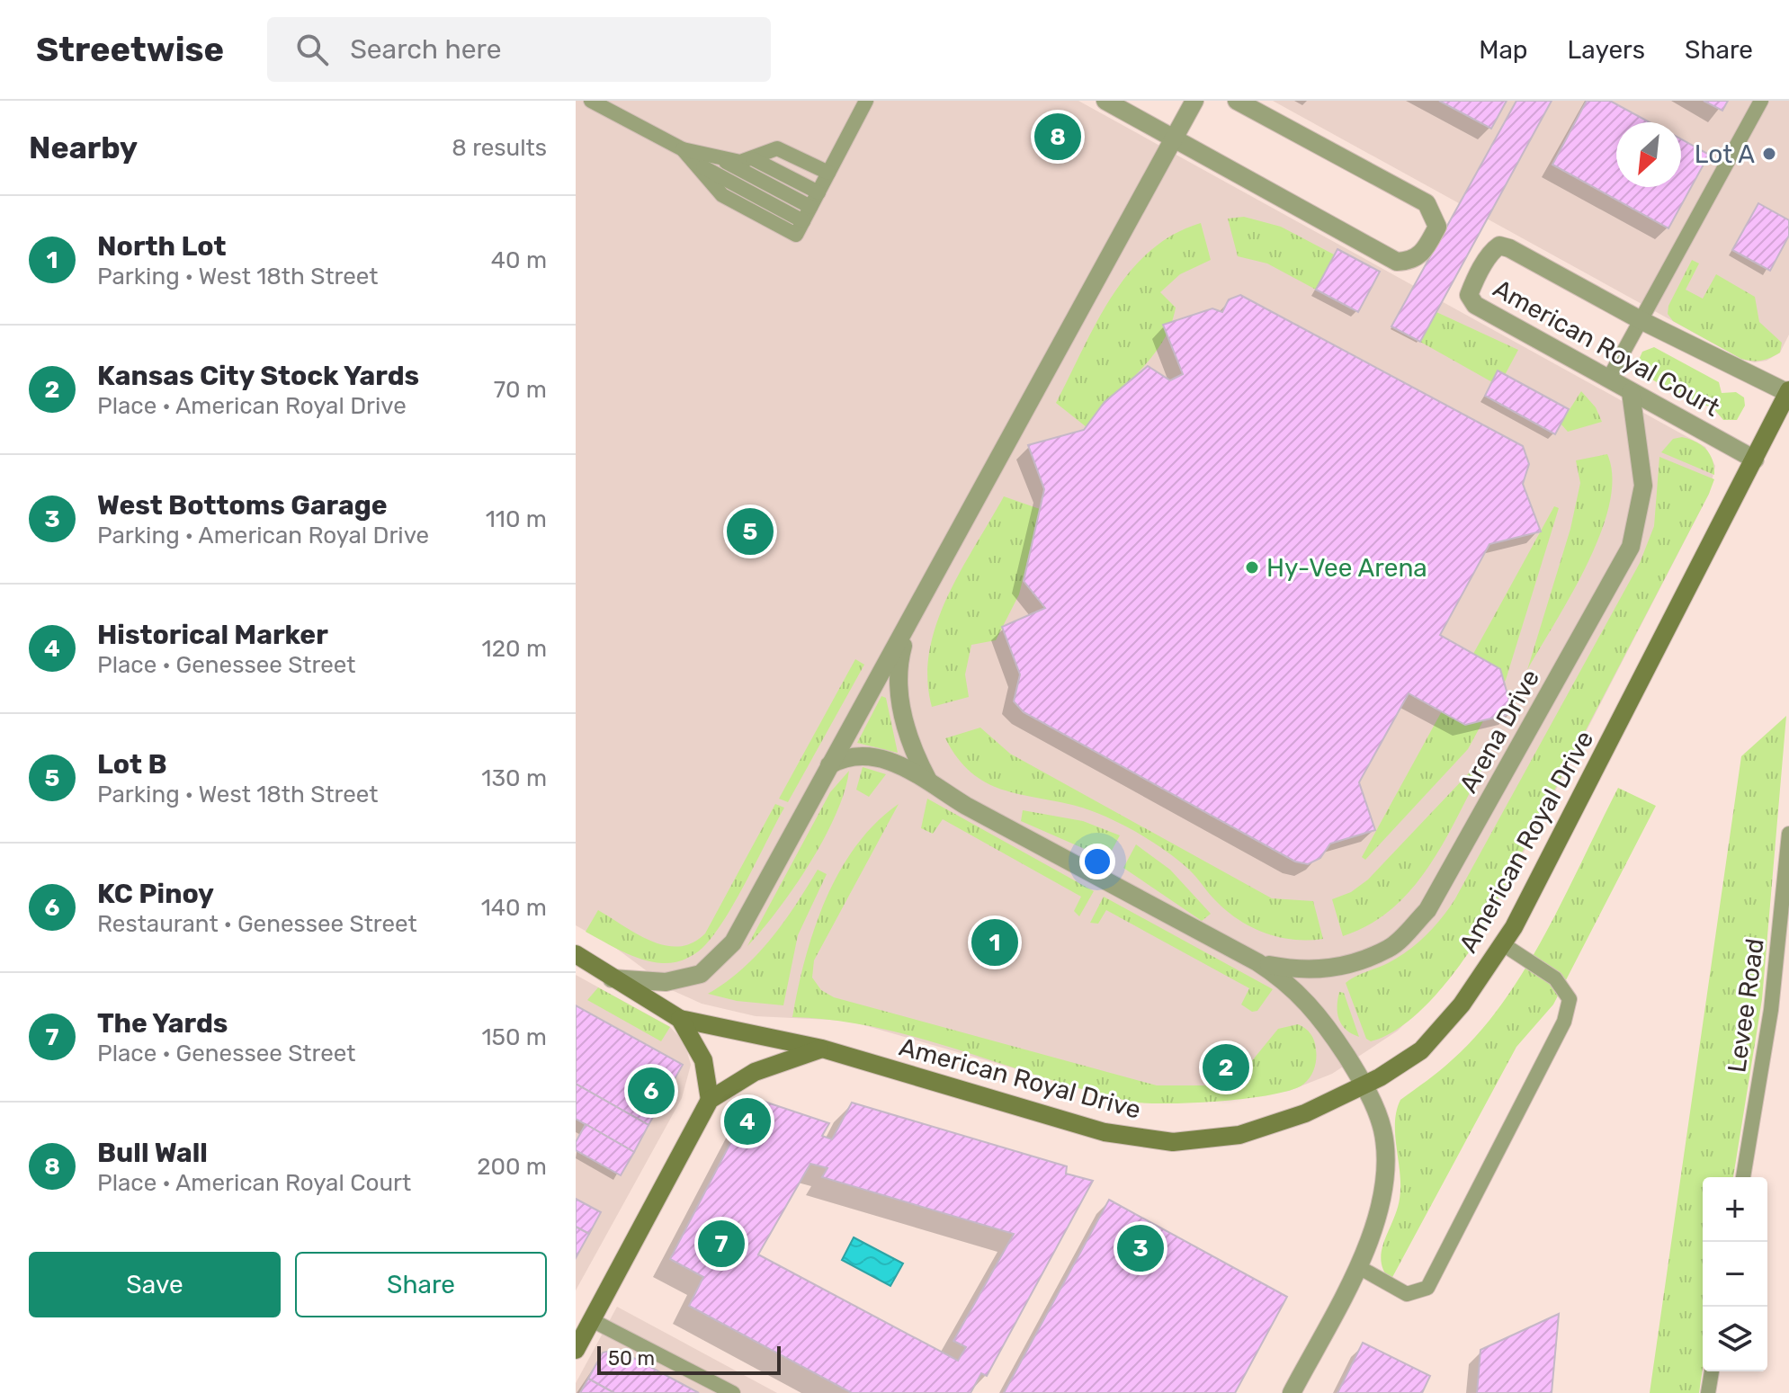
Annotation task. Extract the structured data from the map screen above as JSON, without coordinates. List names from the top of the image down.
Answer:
{
  "streets": {
    "main road": ["American Royal Drive"],
    "street": ["American Royal Court", "Arena Drive"],
    "lane": ["Levee Road"]
  },
  "crossings": [
    ["American Royal Court", "Arena Drive"],
    ["American Royal Court", "American Royal Drive"]
  ],
  "places": ["Lot A", "Hy-Vee Arena"],
  "scale_bar": "50 m",
  "north": "bottom left",
  "page": {
    "header": "Streetwise",
    "search": "Search here",
    "nav": ["Map", "Layers", "Share"],
    "heading": ["Nearby", "8 results"],
    "pins": [
      "8",
      "5",
      "1",
      "2",
      "6",
      "4",
      "7",
      "3"
    ],
    "list": [
      {
        "mark": "1",
        "name": "North Lot",
        "note": "Parking · West 18th Street",
        "value": "40 m"
      },
      {
        "mark": "2",
        "name": "Kansas City Stock Yards",
        "note": "Place · American Royal Drive",
        "value": "70 m"
      },
      {
        "mark": "3",
        "name": "West Bottoms Garage",
        "note": "Parking · American Royal Drive",
        "value": "110 m"
      },
      {
        "mark": "4",
        "name": "Historical Marker",
        "note": "Place · Genessee Street",
        "value": "120 m"
      },
      {
        "mark": "5",
        "name": "Lot B",
        "note": "Parking · West 18th Street",
        "value": "130 m"
      },
      {
        "mark": "6",
        "name": "KC Pinoy",
        "note": "Restaurant · Genessee Street",
        "value": "140 m"
      },
      {
        "mark": "7",
        "name": "The Yards",
        "note": "Place · Genessee Street",
        "value": "150 m"
      },
      {
        "mark": "8",
        "name": "Bull Wall",
        "note": "Place · American Royal Court",
        "value": "200 m"
      }
    ],
    "map_buttons": ["+", "−"],
    "buttons": ["Save", "Share"],
    "scale": "50 m"
  }
}
